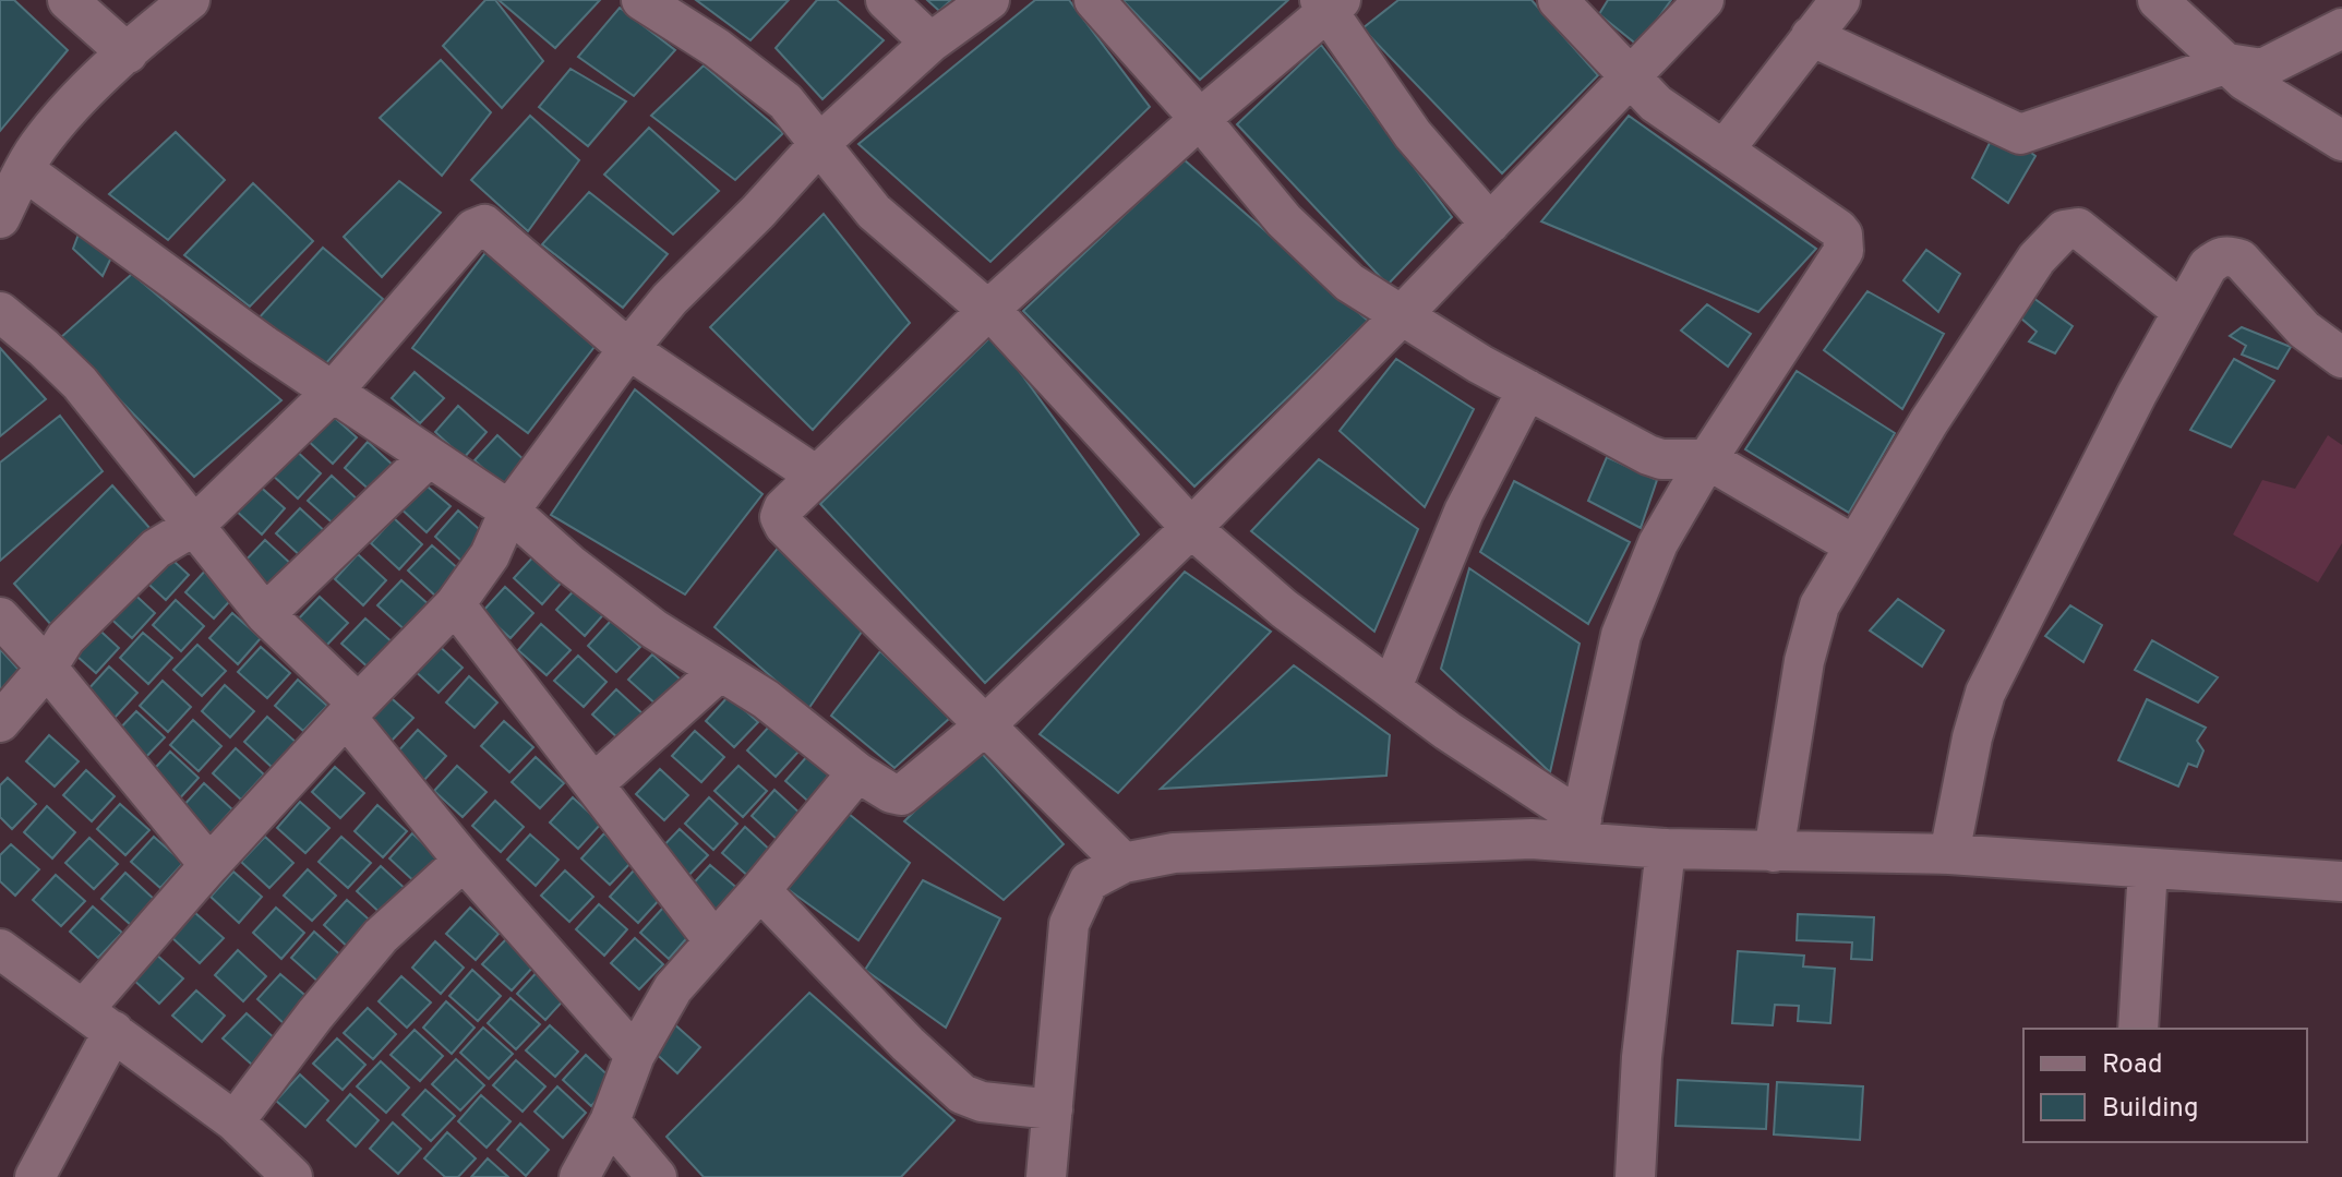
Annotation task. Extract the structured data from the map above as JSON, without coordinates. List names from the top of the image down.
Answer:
{
  "legend": ["Road", "Building"]
}
